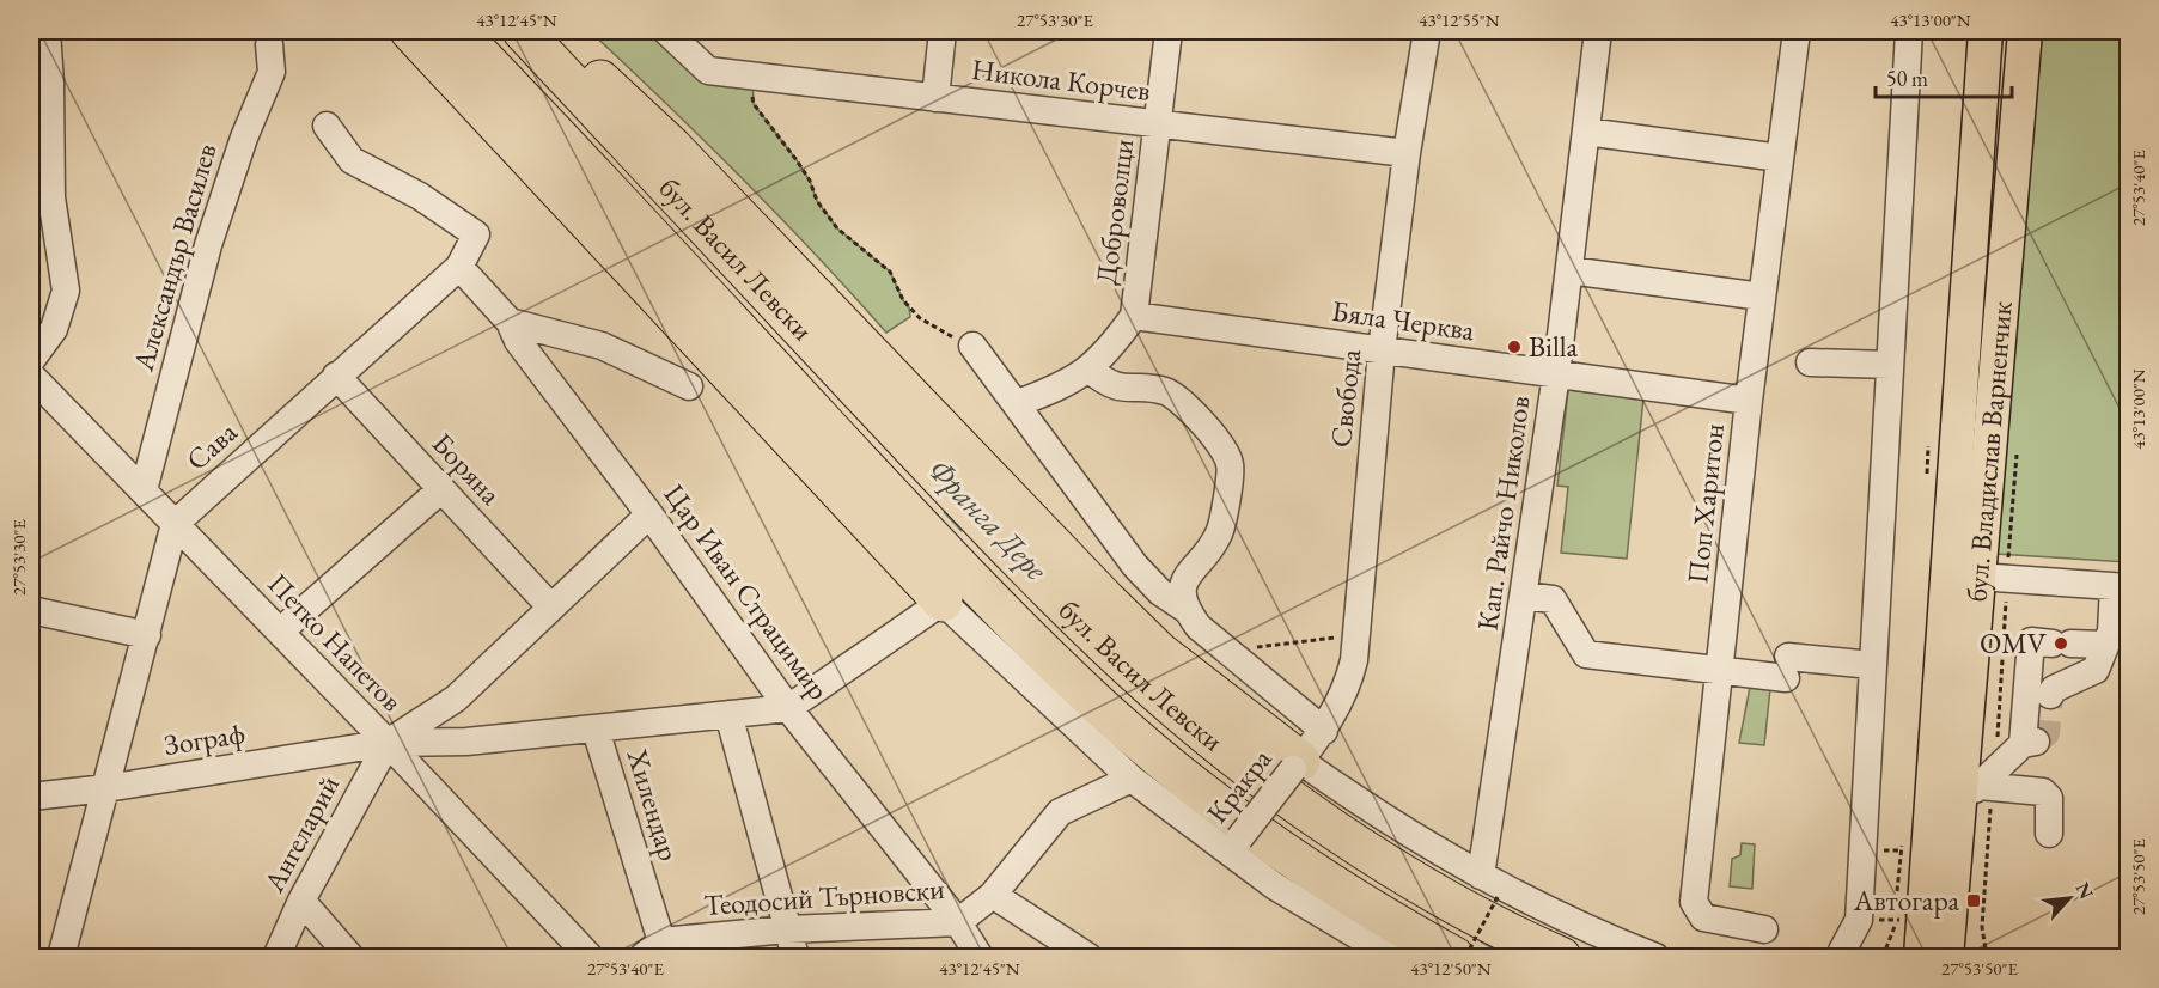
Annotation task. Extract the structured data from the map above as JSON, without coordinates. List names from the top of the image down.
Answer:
{
  "streets": {
    "highway": ["бул. Васил Левски"],
    "main road": ["бул. Владислав Варненчик"],
    "street": [
      "Никола Корчев",
      "Доброволци",
      "Александър Василев",
      "Бяла Черква",
      "Свобода",
      "Сава",
      "Боряна",
      "Поп Харитон",
      "Кап. Райчо Николов",
      "Цар Иван Страцимир",
      "Петко Напетов",
      "Зограф",
      "Кракра",
      "Хилендар",
      "Ангеларий",
      "Теодосий Търновски"
    ]
  },
  "crossings": [
    ["Никола Корчев", "Доброволци"],
    ["Никола Корчев", "Свобода"],
    ["Доброволци", "Бяла Черква"],
    ["Александър Василев", "Петко Напетов"],
    ["Бяла Черква", "Свобода"],
    ["Бяла Черква", "Поп Харитон"],
    ["Бяла Черква", "Кап. Райчо Николов"],
    ["Свобода", "Кракра"],
    ["Сава", "Боряна"],
    ["Сава", "Цар Иван Страцимир"],
    ["Сава", "Петко Напетов"],
    ["Цар Иван Страцимир", "Зограф"],
    ["Цар Иван Страцимир", "Теодосий Търновски"],
    ["Петко Напетов", "Зограф"],
    ["Петко Напетов", "Ангеларий"],
    ["Зограф", "Хилендар"],
    ["Зограф", "Ангеларий"],
    ["Хилендар", "Теодосий Търновски"]
  ],
  "water": ["Франга Дере"],
  "places": {
    "other": ["Billa", "OMV"],
    "transit": ["Автогара"]
  },
  "scale_bar": "50 m",
  "north": "top right",
  "coordinates": [
    "43°12'45\"N",
    "27°53'30\"E",
    "43°12'55\"N",
    "43°13'00\"N",
    "27°53'40\"E",
    "27°53'50\"E",
    "43°12'50\"N"
  ]
}
